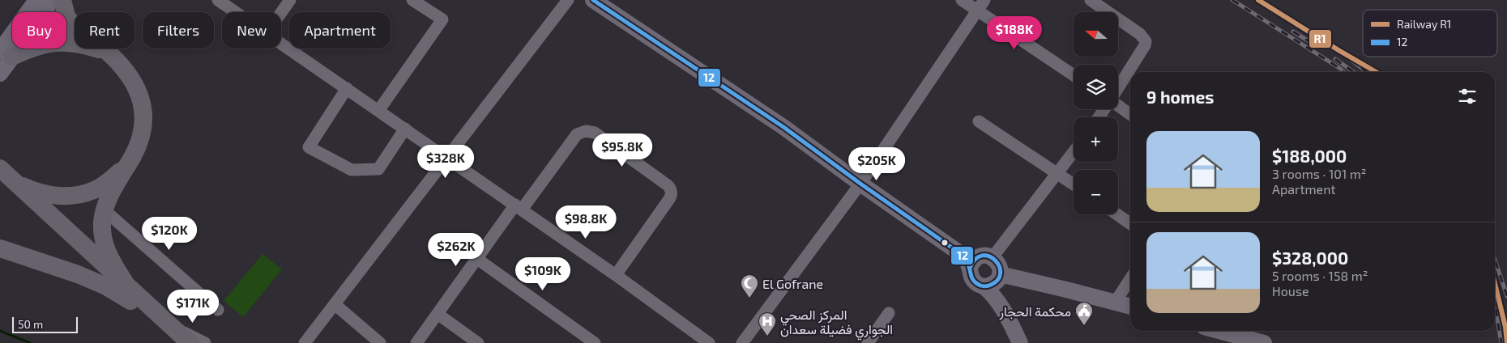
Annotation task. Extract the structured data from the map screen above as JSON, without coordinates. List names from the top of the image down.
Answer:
{
  "places": {
    "mosque": ["El Gofrane"],
    "public building": ["محكمة الحجار"],
    "hospital": ["المركز الصحي الجواري فضيلة سعدان"]
  },
  "lines": ["rail line R1", "transit line 12"],
  "legend": ["Railway R1", "12"],
  "scale_bar": "50 m",
  "north": "left",
  "page": {
    "map_buttons": ["+", "−"],
    "chip": [
      "Buy",
      "Rent",
      "Filters",
      "New",
      "Apartment"
    ],
    "price": [
      "$188K",
      "$95.8K",
      "$328K",
      "$205K",
      "$98.8K",
      "$120K",
      "$262K",
      "$109K",
      "$171K"
    ],
    "heading": "9 homes",
    "list": [
      {
        "name": "$188,000",
        "note": "3 rooms · 101 m² · Apartment"
      },
      {
        "name": "$328,000",
        "note": "5 rooms · 158 m² · House"
      }
    ],
    "scale": "50 m"
  }
}
